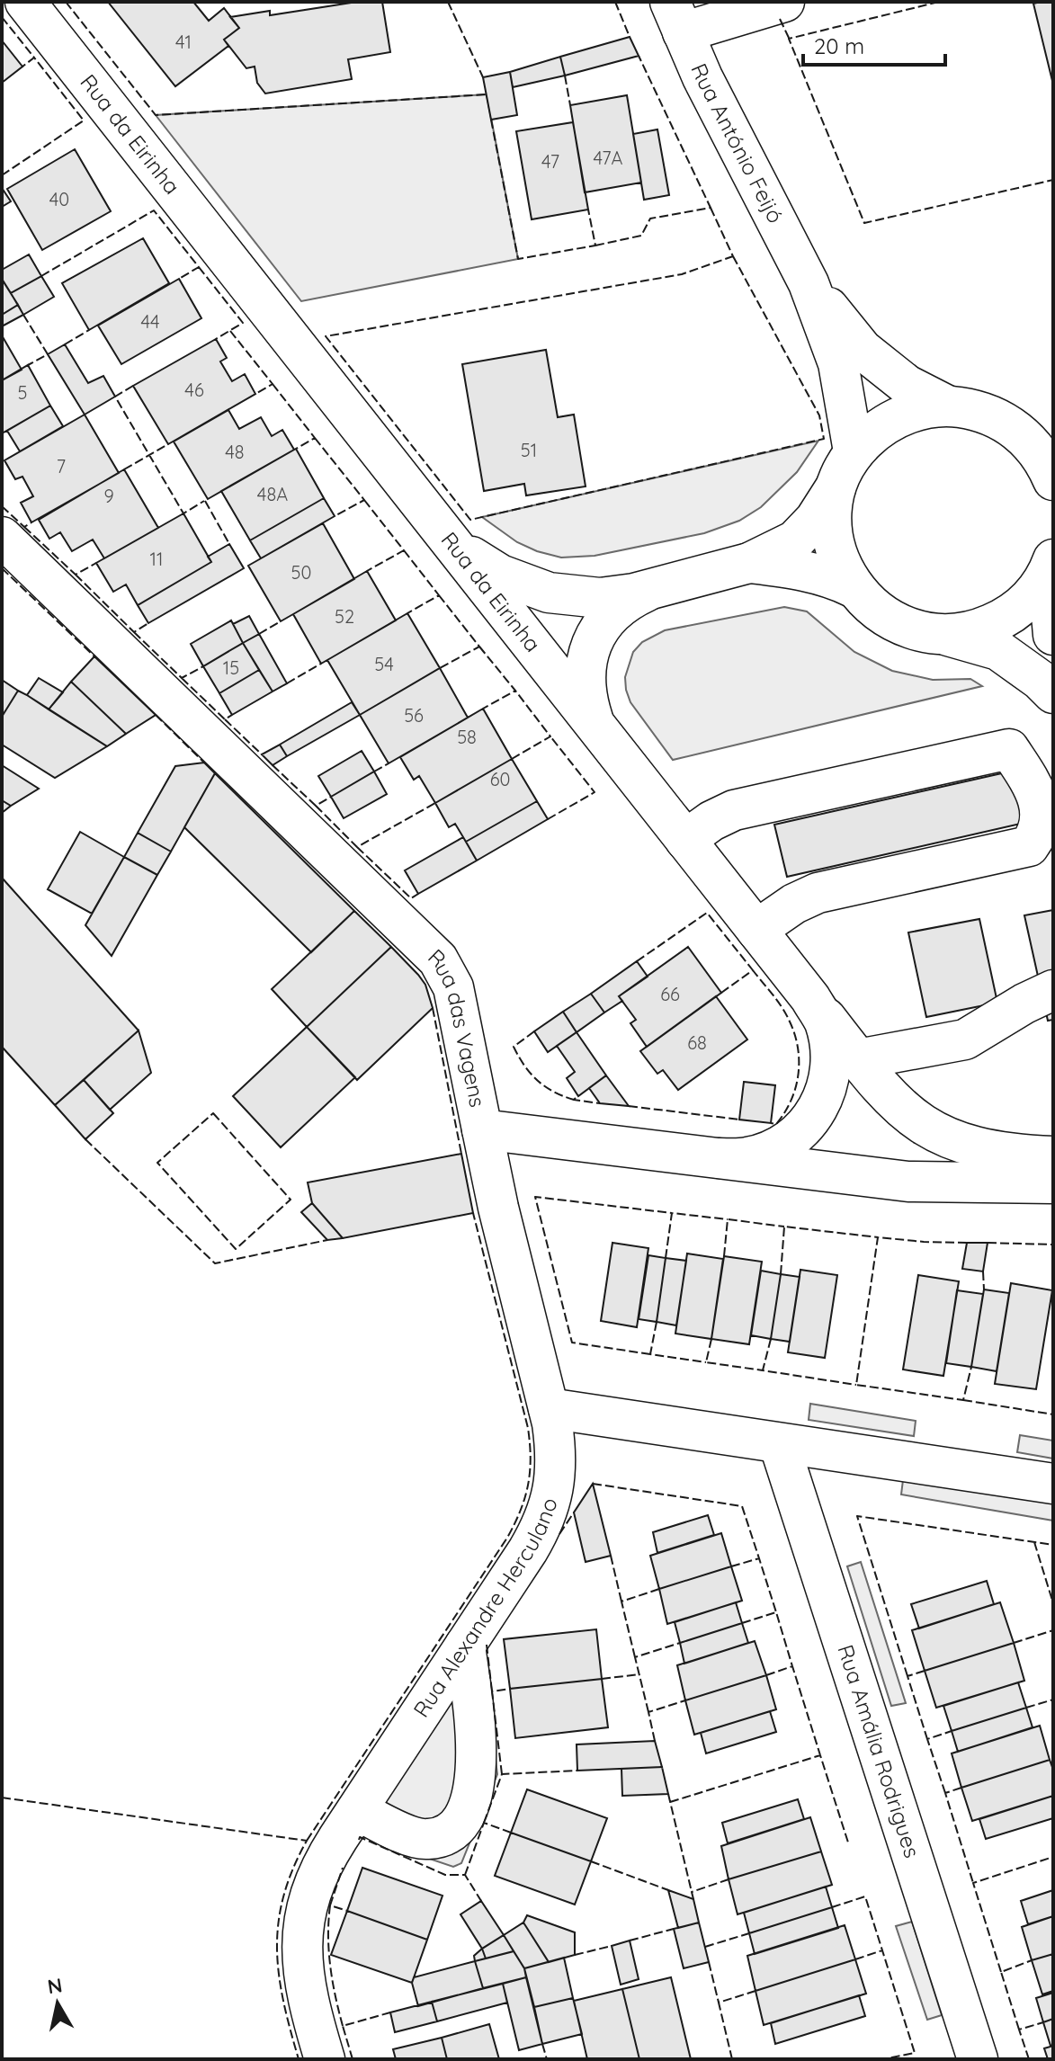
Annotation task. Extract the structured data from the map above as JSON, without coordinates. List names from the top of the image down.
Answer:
{
  "streets": {
    "street": [
      "Rua da Eirinha",
      "Rua António Feijó",
      "Rua das Vagens",
      "Rua Alexandre Herculano",
      "Rua Amália Rodrigues"
    ]
  },
  "crossings": [
    ["Rua da Eirinha", "Rua das Vagens"],
    ["Rua das Vagens", "Rua Alexandre Herculano"]
  ],
  "house_numbers": [
    "41",
    "47A",
    "47",
    "40",
    "44",
    "46",
    "5",
    "51",
    "48",
    "7",
    "48A",
    "9",
    "11",
    "50",
    "52",
    "54",
    "15",
    "56",
    "58",
    "60",
    "66",
    "68"
  ],
  "scale_bar": "20 m",
  "north": "top"
}
